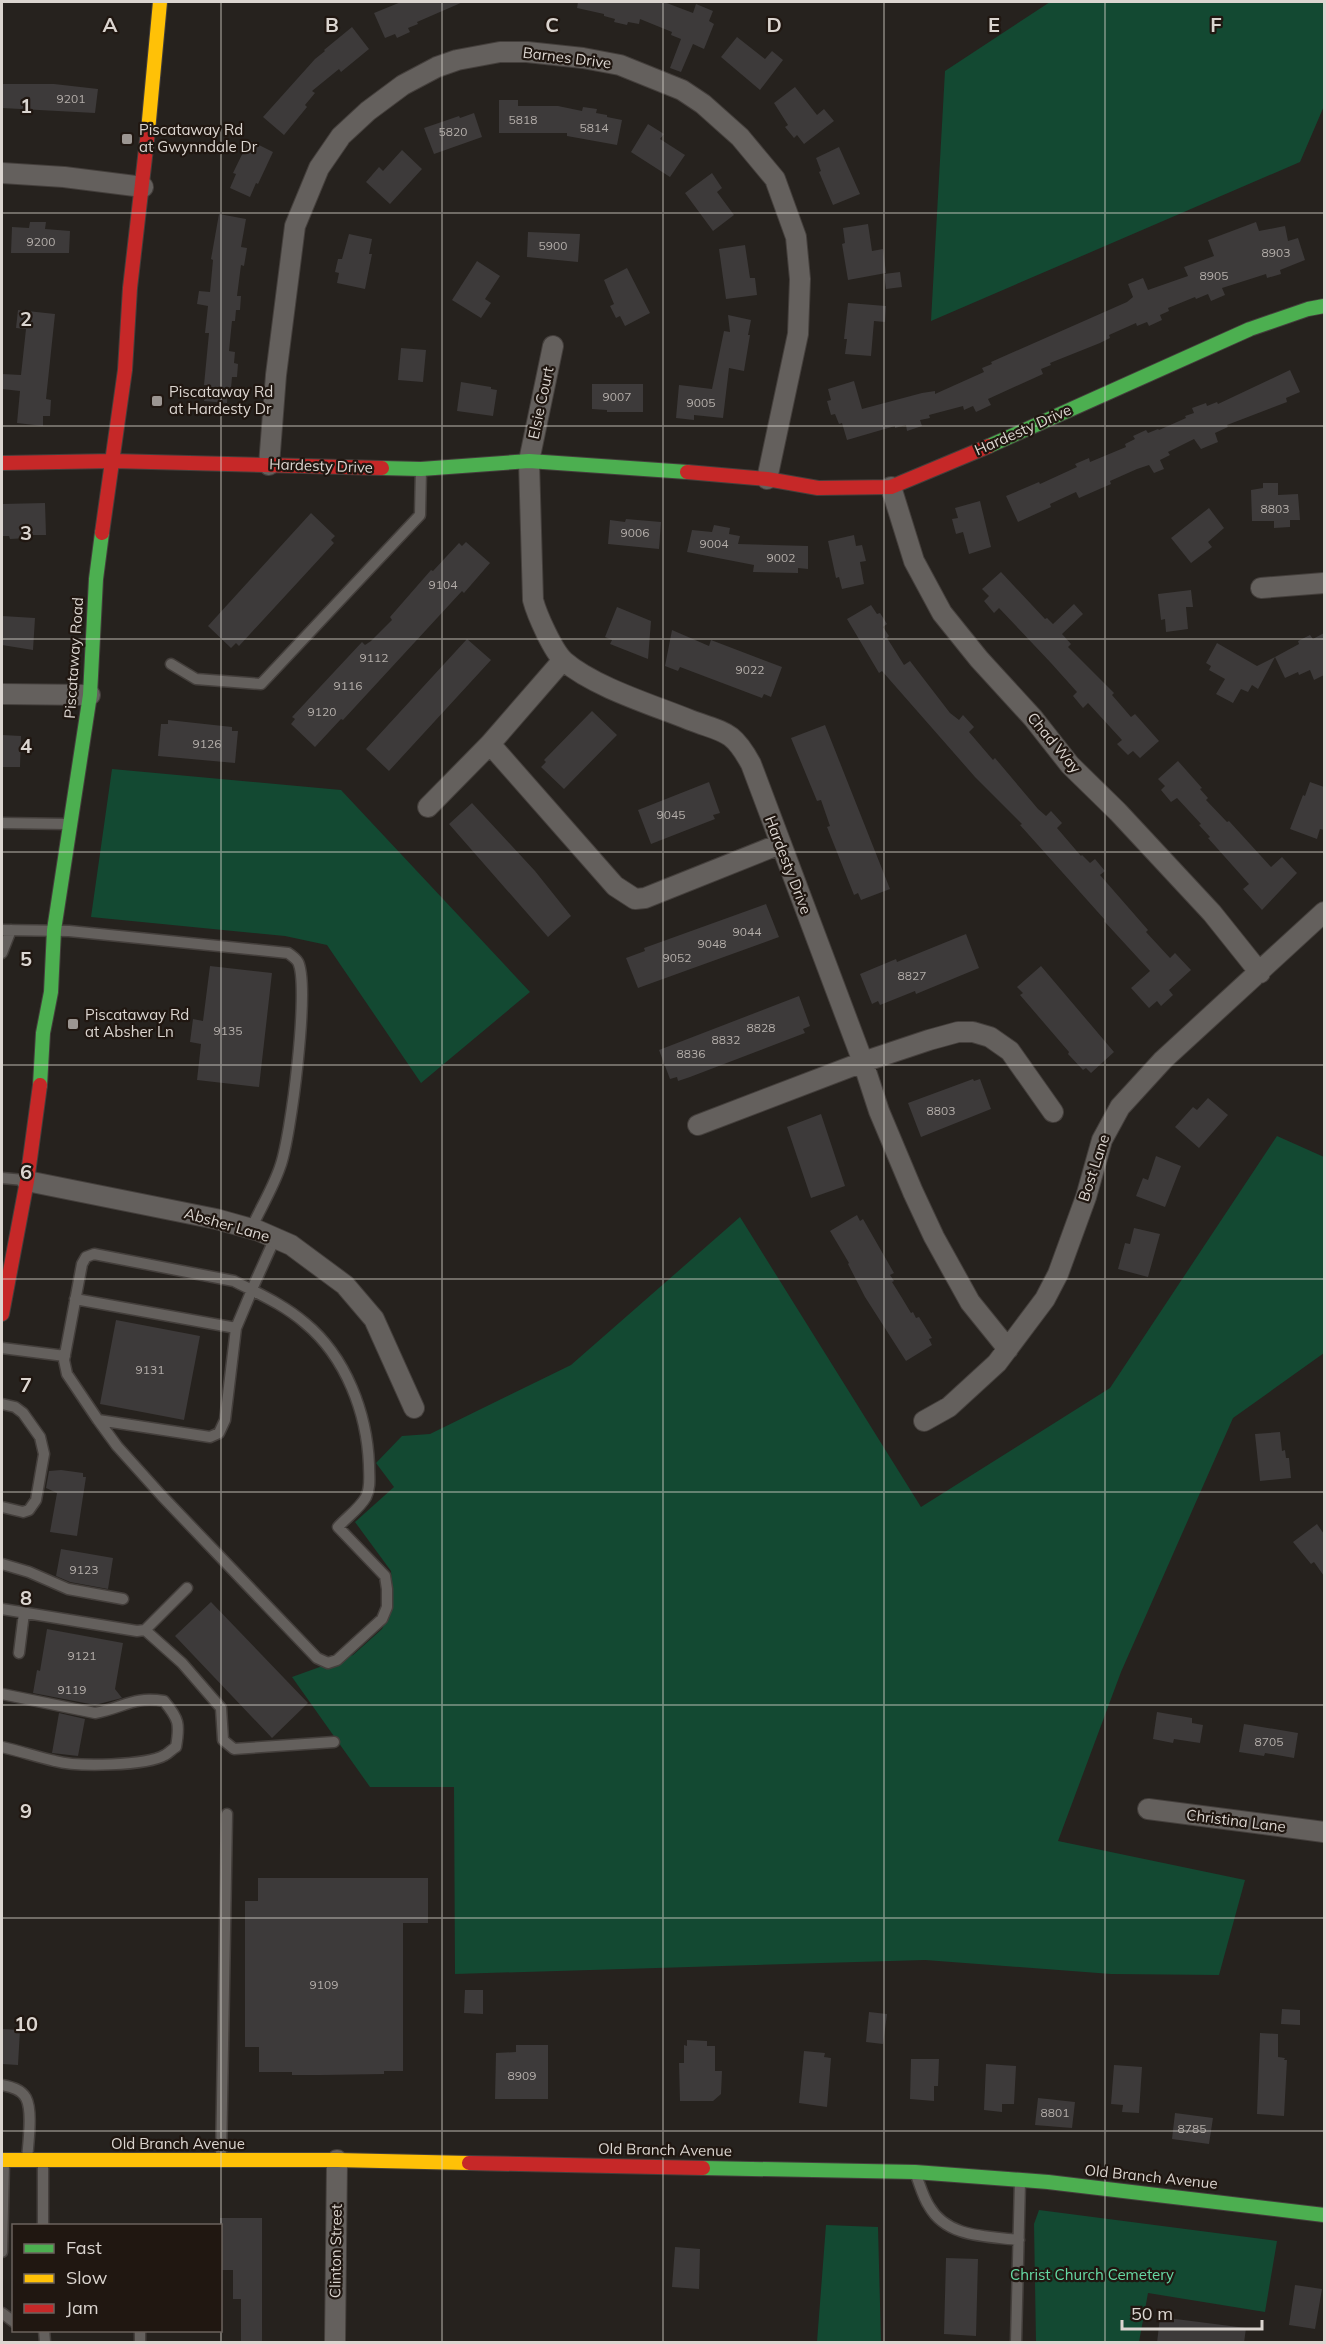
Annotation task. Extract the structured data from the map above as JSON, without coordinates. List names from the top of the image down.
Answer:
{
  "streets": {
    "main road": ["Hardesty Drive", "Piscataway Road", "Old Branch Avenue"],
    "street": [
      "Barnes Drive",
      "Elsie Court",
      "Chad Way",
      "Bost Lane",
      "Absher Lane",
      "Christina Lane",
      "Clinton Street"
    ]
  },
  "crossings": [
    ["Barnes Drive", "Hardesty Drive"],
    ["Elsie Court", "Hardesty Drive"],
    ["Hardesty Drive", "Piscataway Road"],
    ["Hardesty Drive", "Chad Way"],
    ["Hardesty Drive", "Bost Lane"],
    ["Piscataway Road", "Absher Lane"],
    ["Chad Way", "Bost Lane"],
    ["Old Branch Avenue", "Clinton Street"]
  ],
  "parks": ["Christ Church Cemetery"],
  "places": {
    "transit": ["Piscataway Rd at Gwynndale Dr", "Piscataway Rd at Hardesty Dr", "Piscataway Rd at Absher Ln"]
  },
  "house_numbers": [
    "9201",
    "5818",
    "5814",
    "5820",
    "9200",
    "5900",
    "8903",
    "8905",
    "9007",
    "9005",
    "8803",
    "9006",
    "9004",
    "9002",
    "9104",
    "9112",
    "9022",
    "9116",
    "9120",
    "9126",
    "9045",
    "9044",
    "9048",
    "9052",
    "8827",
    "8828",
    "9135",
    "8832",
    "8836",
    "8803",
    "9131",
    "9123",
    "9121",
    "9119",
    "8705",
    "9109",
    "8909",
    "8801",
    "8785"
  ],
  "legend": ["Fast", "Slow", "Jam"],
  "scale_bar": "50 m",
  "grid": {
    "columns": [
      "A",
      "B",
      "C",
      "D",
      "E",
      "F"
    ],
    "rows": [
      "1",
      "2",
      "3",
      "4",
      "5",
      "6",
      "7",
      "8",
      "9",
      "10"
    ]
  }
}
